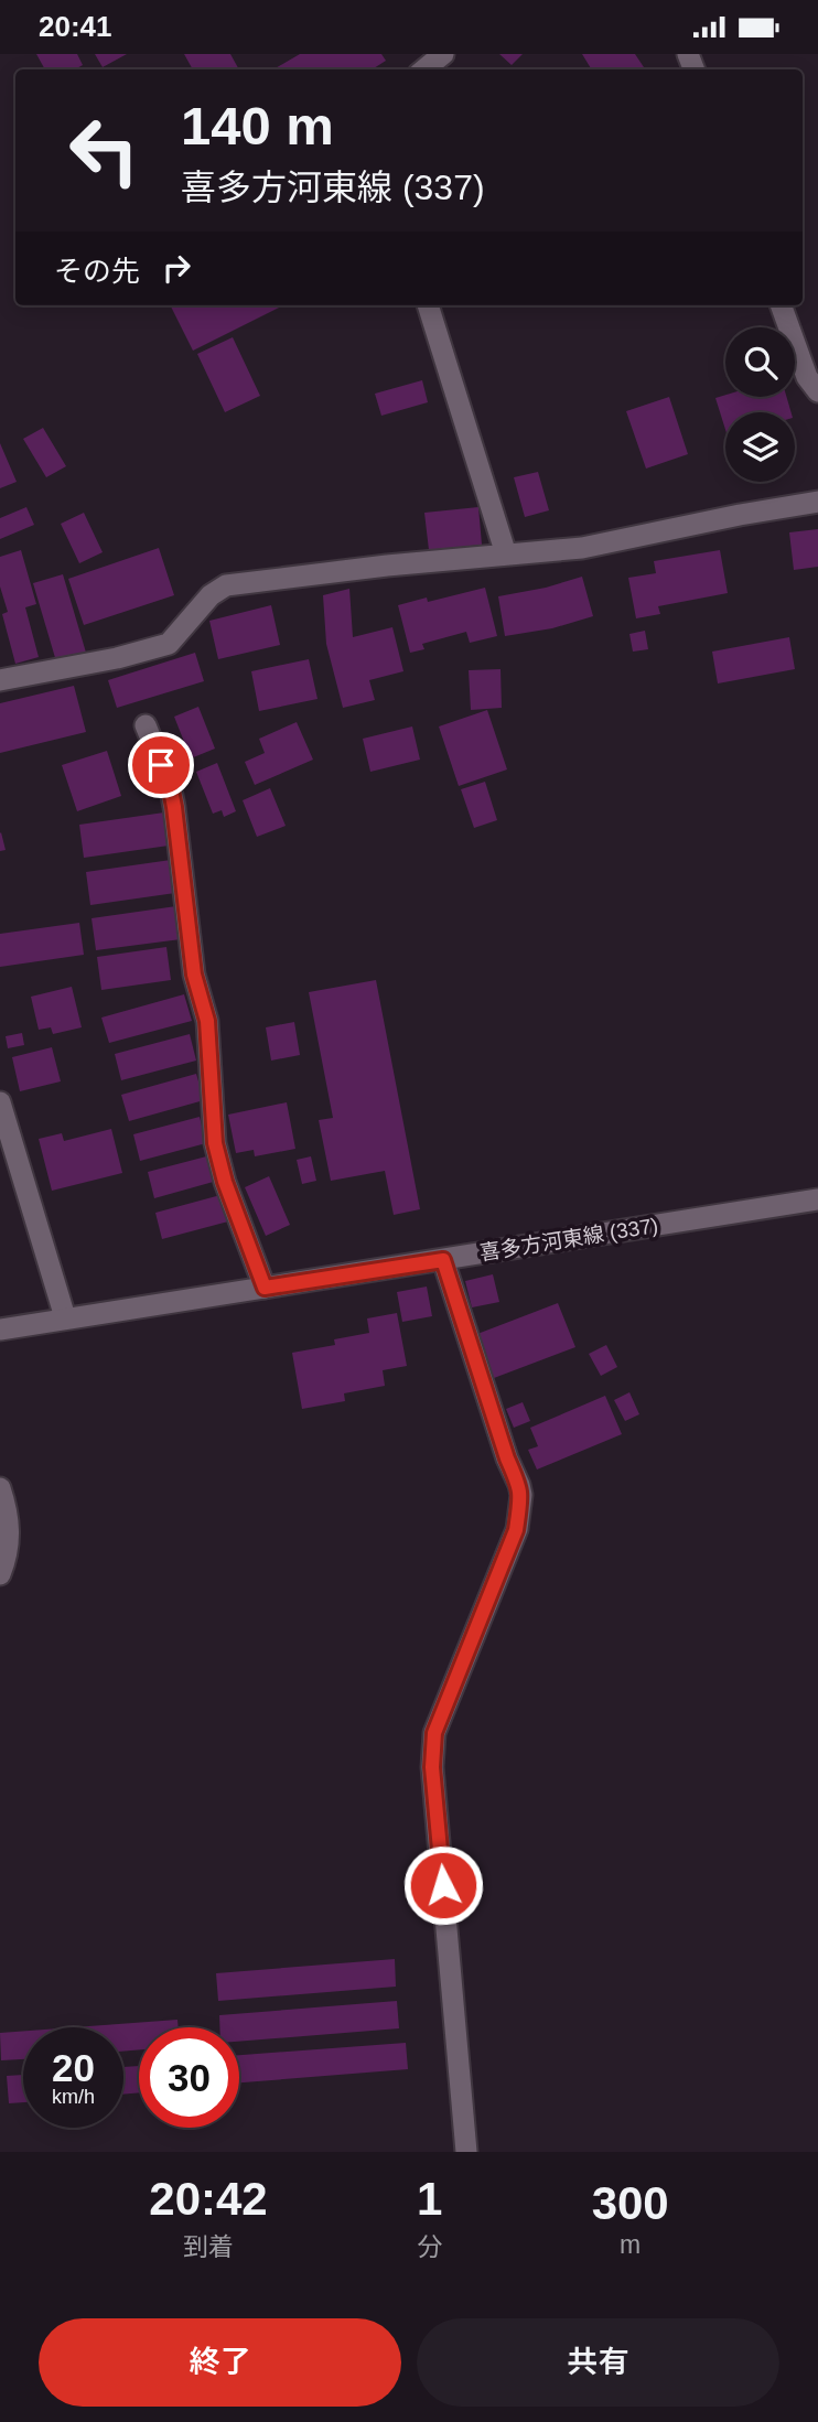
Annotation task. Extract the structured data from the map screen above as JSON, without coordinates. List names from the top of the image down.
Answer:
{
  "streets": {
    "street": ["喜多方河東線 (337)"]
  },
  "page": {
    "status": "20:41",
    "turn": ["140 m", "喜多方河東線 (337)"],
    "then": "その先",
    "speed": "20 km/h",
    "limit": "30",
    "eta": [
      "20:42",
      "到着",
      "1",
      "分",
      "300",
      "m"
    ],
    "buttons": ["終了", "共有"]
  }
}
